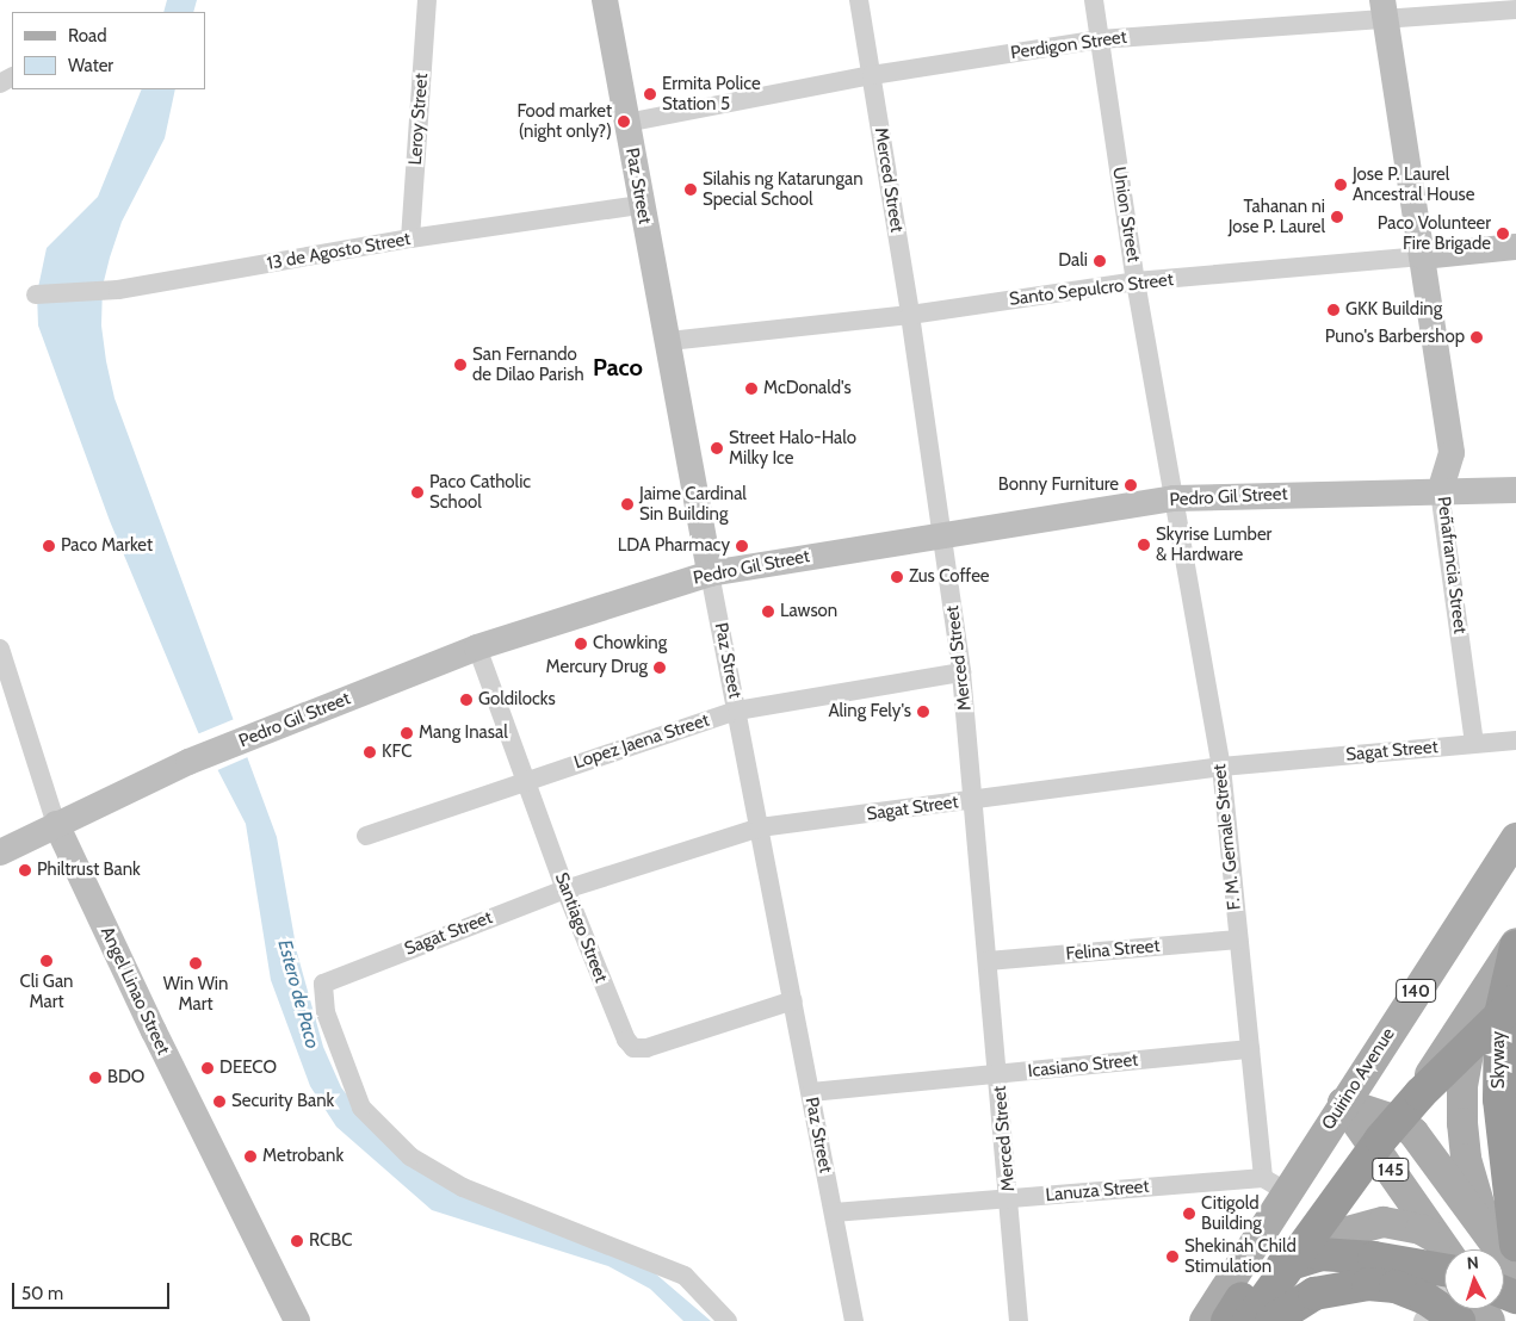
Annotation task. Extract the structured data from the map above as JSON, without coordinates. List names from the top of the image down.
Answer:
{
  "streets": {
    "highway": ["Skyway"],
    "main road": [
      "Paz Street",
      "Santo Sepulcro Street",
      "Pedro Gil Street",
      "Peñafrancia Street",
      "Angel Linao Street",
      "140",
      "Quirino Avenue",
      "145"
    ],
    "street": [
      "Perdigon Street",
      "Leroy Street",
      "Merced Street",
      "Union Street",
      "13 de Agosto Street",
      "Lopez Jaena Street",
      "Sagat Street",
      "F. M. Gernale Street",
      "Santiago Street",
      "Felina Street",
      "Icasiano Street",
      "Lanuza Street"
    ]
  },
  "crossings": [
    ["Perdigon Street", "Merced Street"],
    ["Perdigon Street", "Paz Street"],
    ["Perdigon Street", "Union Street"],
    ["Perdigon Street", "Peñafrancia Street"],
    ["Leroy Street", "13 de Agosto Street"],
    ["Merced Street", "Santo Sepulcro Street"],
    ["Merced Street", "Pedro Gil Street"],
    ["Merced Street", "Lopez Jaena Street"],
    ["Merced Street", "Sagat Street"],
    ["Merced Street", "Felina Street"],
    ["Merced Street", "Icasiano Street"],
    ["Merced Street", "Lanuza Street"],
    ["Paz Street", "13 de Agosto Street"],
    ["Paz Street", "Santo Sepulcro Street"],
    ["Paz Street", "Pedro Gil Street"],
    ["Paz Street", "Lopez Jaena Street"],
    ["Paz Street", "Sagat Street"],
    ["Paz Street", "Santiago Street"],
    ["Paz Street", "Icasiano Street"],
    ["Paz Street", "Lanuza Street"],
    ["Union Street", "Santo Sepulcro Street"],
    ["Union Street", "Pedro Gil Street"],
    ["Union Street", "F. M. Gernale Street"],
    ["Santo Sepulcro Street", "Peñafrancia Street"],
    ["Pedro Gil Street", "Peñafrancia Street"],
    ["Pedro Gil Street", "F. M. Gernale Street"],
    ["Pedro Gil Street", "Santiago Street"],
    ["Pedro Gil Street", "Angel Linao Street"],
    ["Peñafrancia Street", "Sagat Street"],
    ["Lopez Jaena Street", "Santiago Street"],
    ["Sagat Street", "F. M. Gernale Street"],
    ["Sagat Street", "Santiago Street"],
    ["F. M. Gernale Street", "Felina Street"],
    ["F. M. Gernale Street", "Icasiano Street"],
    ["F. M. Gernale Street", "Quirino Avenue"],
    ["F. M. Gernale Street", "Lanuza Street"],
    ["Quirino Avenue", "145"],
    ["Quirino Avenue", "Lanuza Street"]
  ],
  "districts": ["Paco"],
  "water": ["Estero de Paco"],
  "places": [
    "Ermita Police Station 5",
    "Food market (night only?)",
    "Jose P. Laurel Ancestral House",
    "Silahis ng Katarungan Special School",
    "Tahanan ni Jose P. Laurel",
    "Paco Volunteer Fire Brigade",
    "Dali",
    "GKK Building",
    "Puno's Barbershop",
    "San Fernando de Dilao Parish",
    "McDonald's",
    "Street Halo-Halo Milky Ice",
    "Bonny Furniture",
    "Paco Catholic School",
    "Jaime Cardinal Sin Building",
    "Skyrise Lumber & Hardware",
    "Paco Market",
    "LDA Pharmacy",
    "Zus Coffee",
    "Lawson",
    "Chowking",
    "Mercury Drug",
    "Goldilocks",
    "Aling Fely's",
    "Mang Inasal",
    "KFC",
    "Philtrust Bank",
    "Cli Gan Mart",
    "Win Win Mart",
    "DEECO",
    "BDO",
    "Security Bank",
    "Metrobank",
    "Citigold Building",
    "RCBC",
    "Shekinah Child Stimulation"
  ],
  "legend": ["Road", "Water"],
  "scale_bar": "50 m",
  "north": "top"
}
